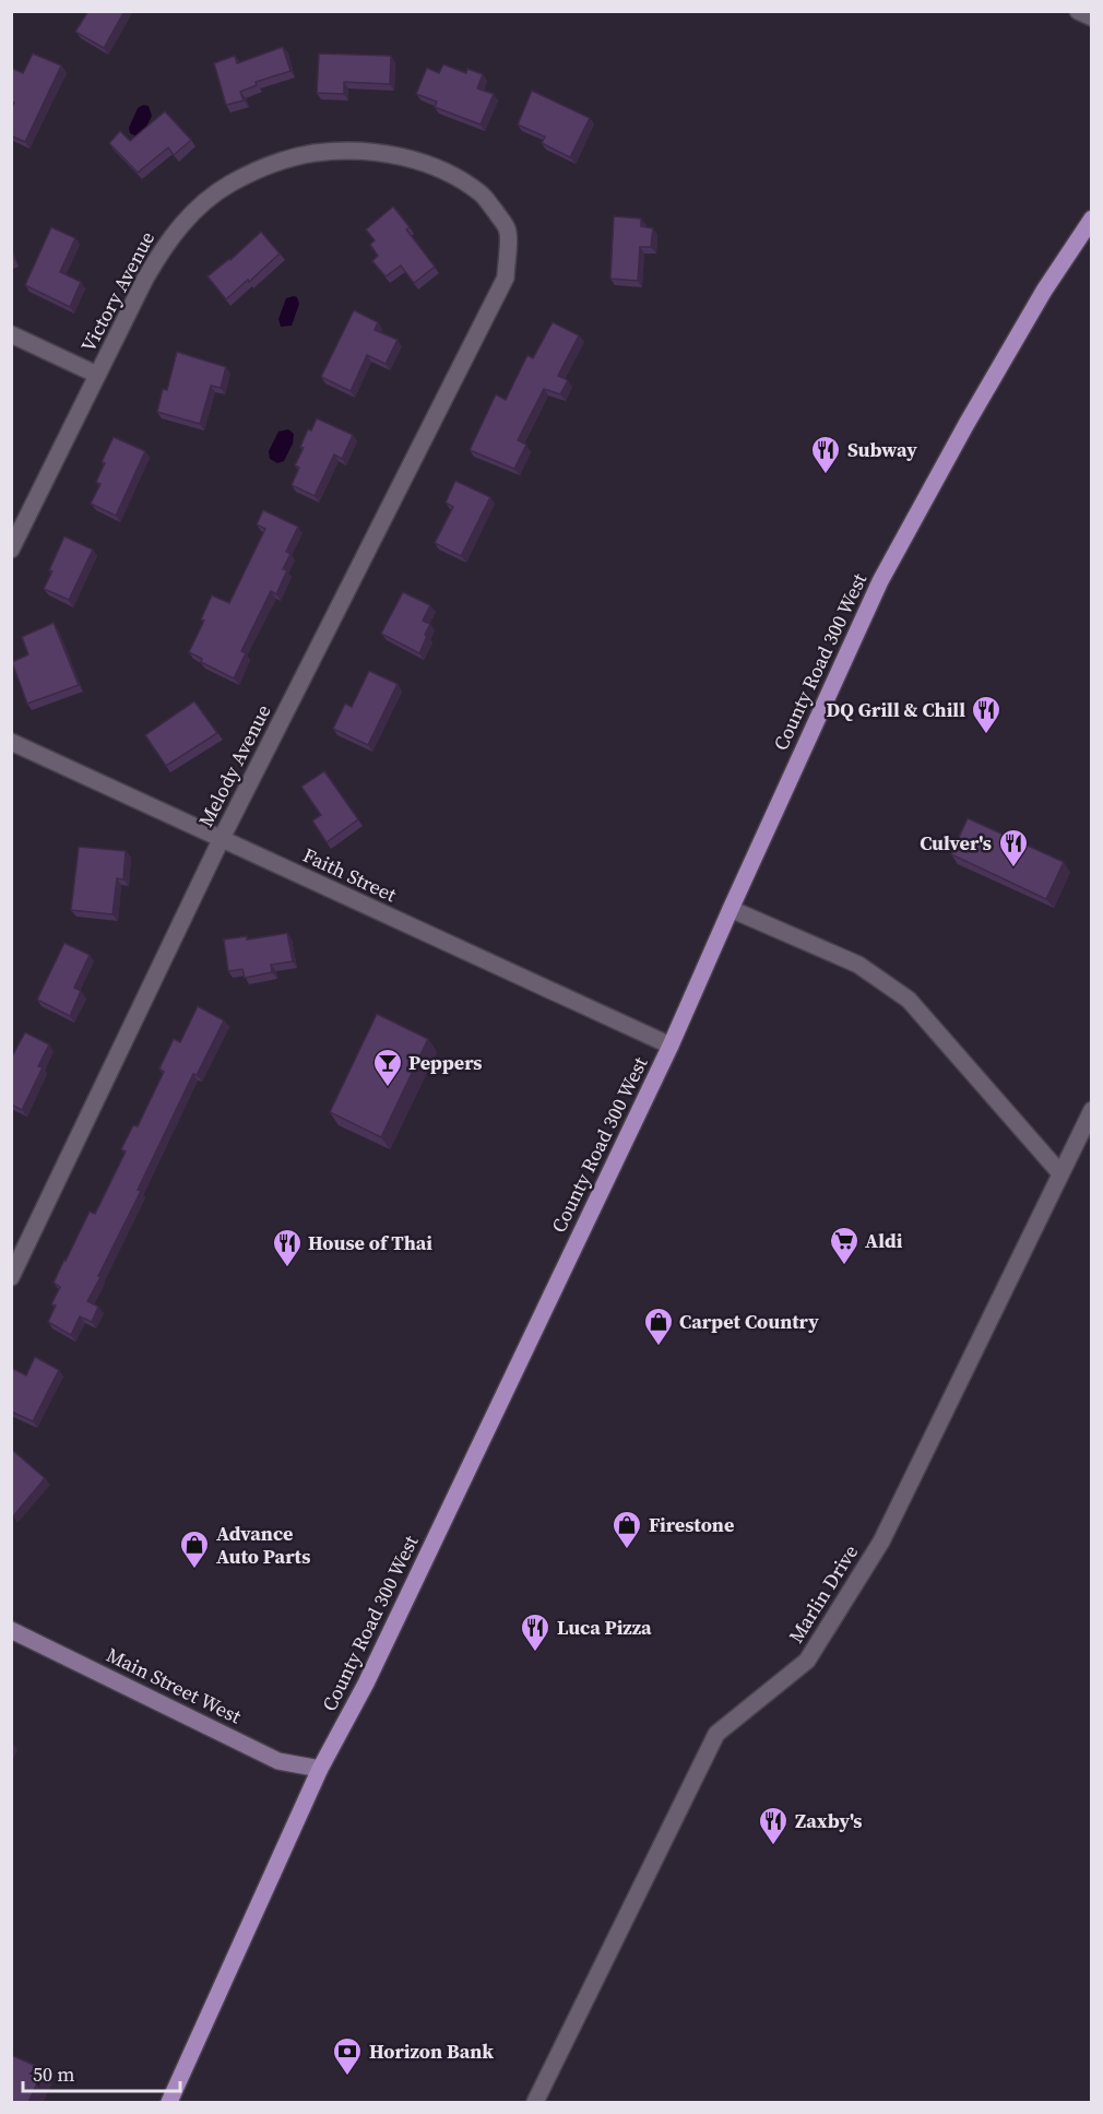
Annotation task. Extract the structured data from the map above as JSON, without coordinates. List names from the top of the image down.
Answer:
{
  "streets": {
    "main road": ["County Road 300 West", "Main Street West"],
    "street": [
      "Victory Avenue",
      "Melody Avenue",
      "Faith Street",
      "Marlin Drive"
    ]
  },
  "crossings": [
    ["Victory Avenue", "Melody Avenue"],
    ["County Road 300 West", "Faith Street"],
    ["County Road 300 West", "Main Street West"],
    ["Melody Avenue", "Faith Street"]
  ],
  "places": {
    "restaurant": [
      "Subway",
      "DQ Grill & Chill",
      "Culver's",
      "House of Thai",
      "Luca Pizza",
      "Zaxby's"
    ],
    "bar": ["Peppers"],
    "supermarket": ["Aldi"],
    "shop": ["Carpet Country", "Firestone", "Advance Auto Parts"],
    "bank": ["Horizon Bank"]
  },
  "scale_bar": "50 m"
}
